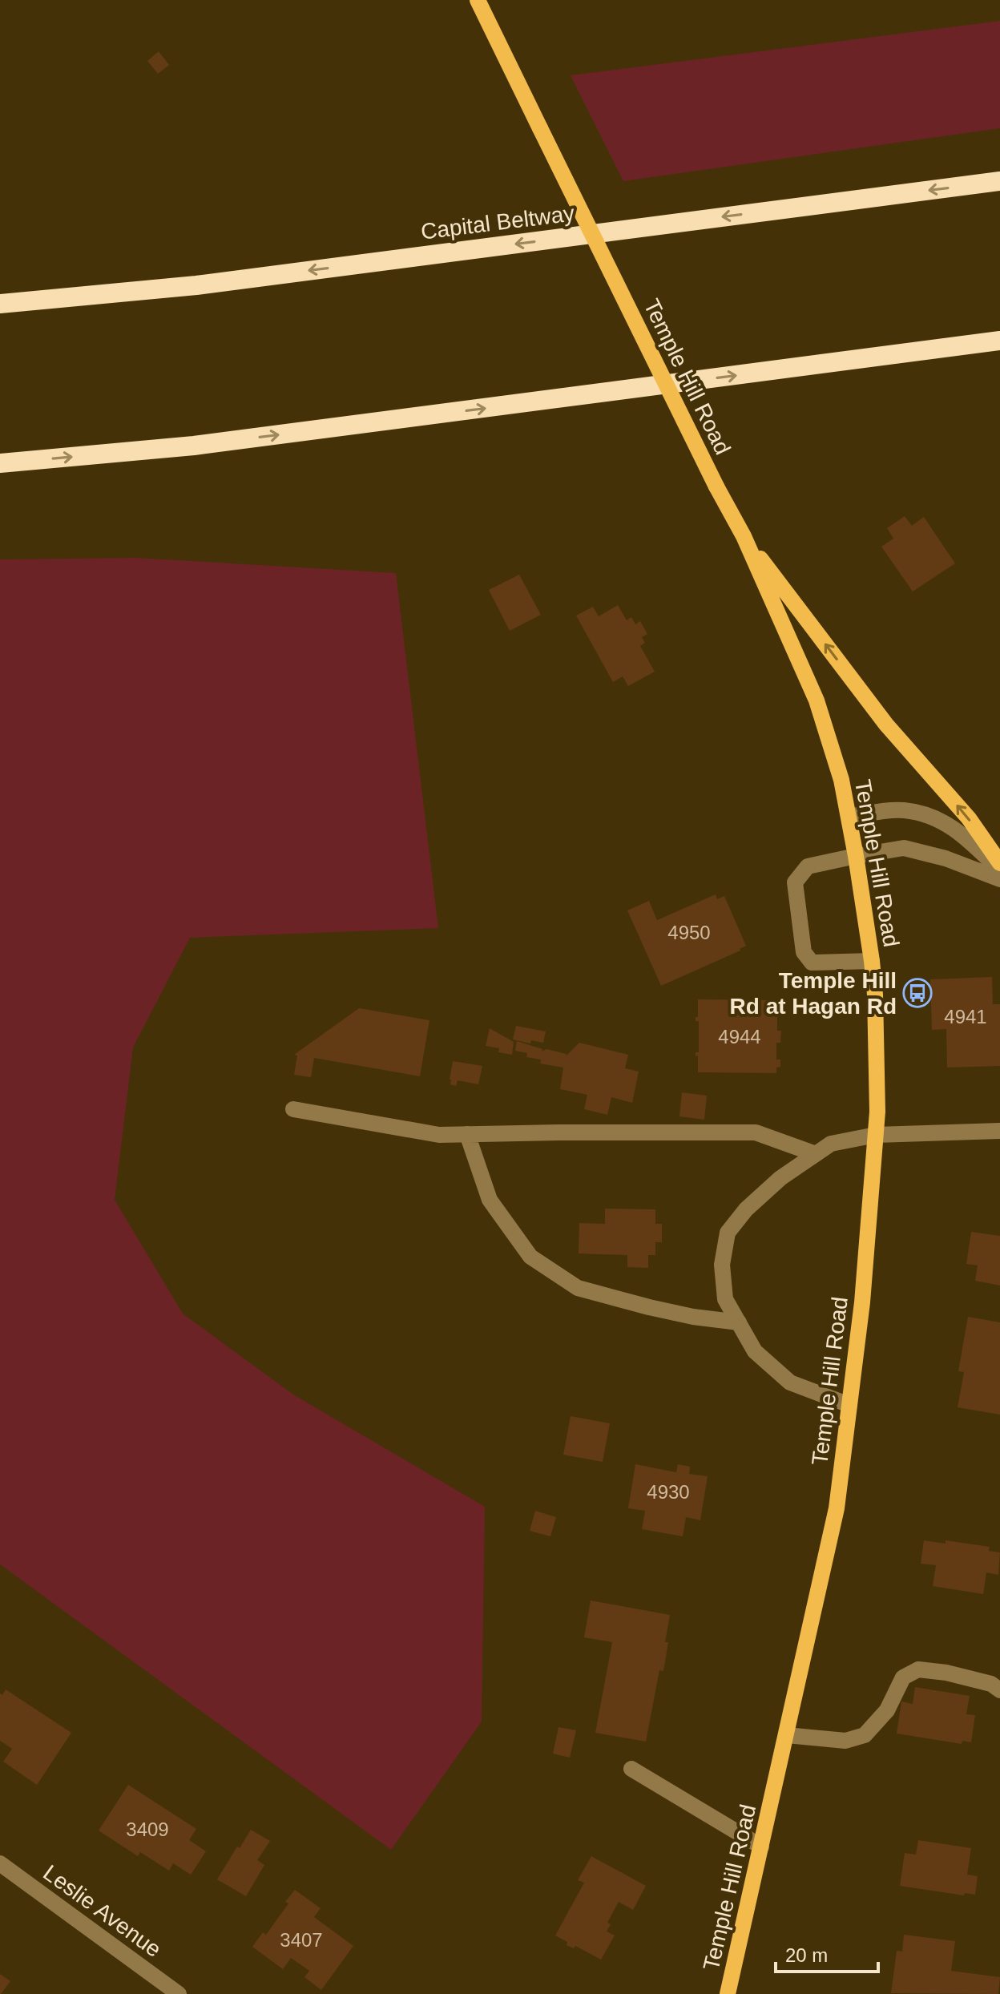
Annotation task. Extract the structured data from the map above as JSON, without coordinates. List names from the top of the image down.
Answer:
{
  "streets": {
    "highway": ["Capital Beltway"],
    "main road": ["Temple Hill Road"],
    "street": ["Leslie Avenue"]
  },
  "places": {
    "bus stop": ["Temple Hill Rd at Hagan Rd"]
  },
  "house_numbers": [
    "4950",
    "4941",
    "4944",
    "4930",
    "3409",
    "3407"
  ],
  "scale_bar": "20 m"
}
